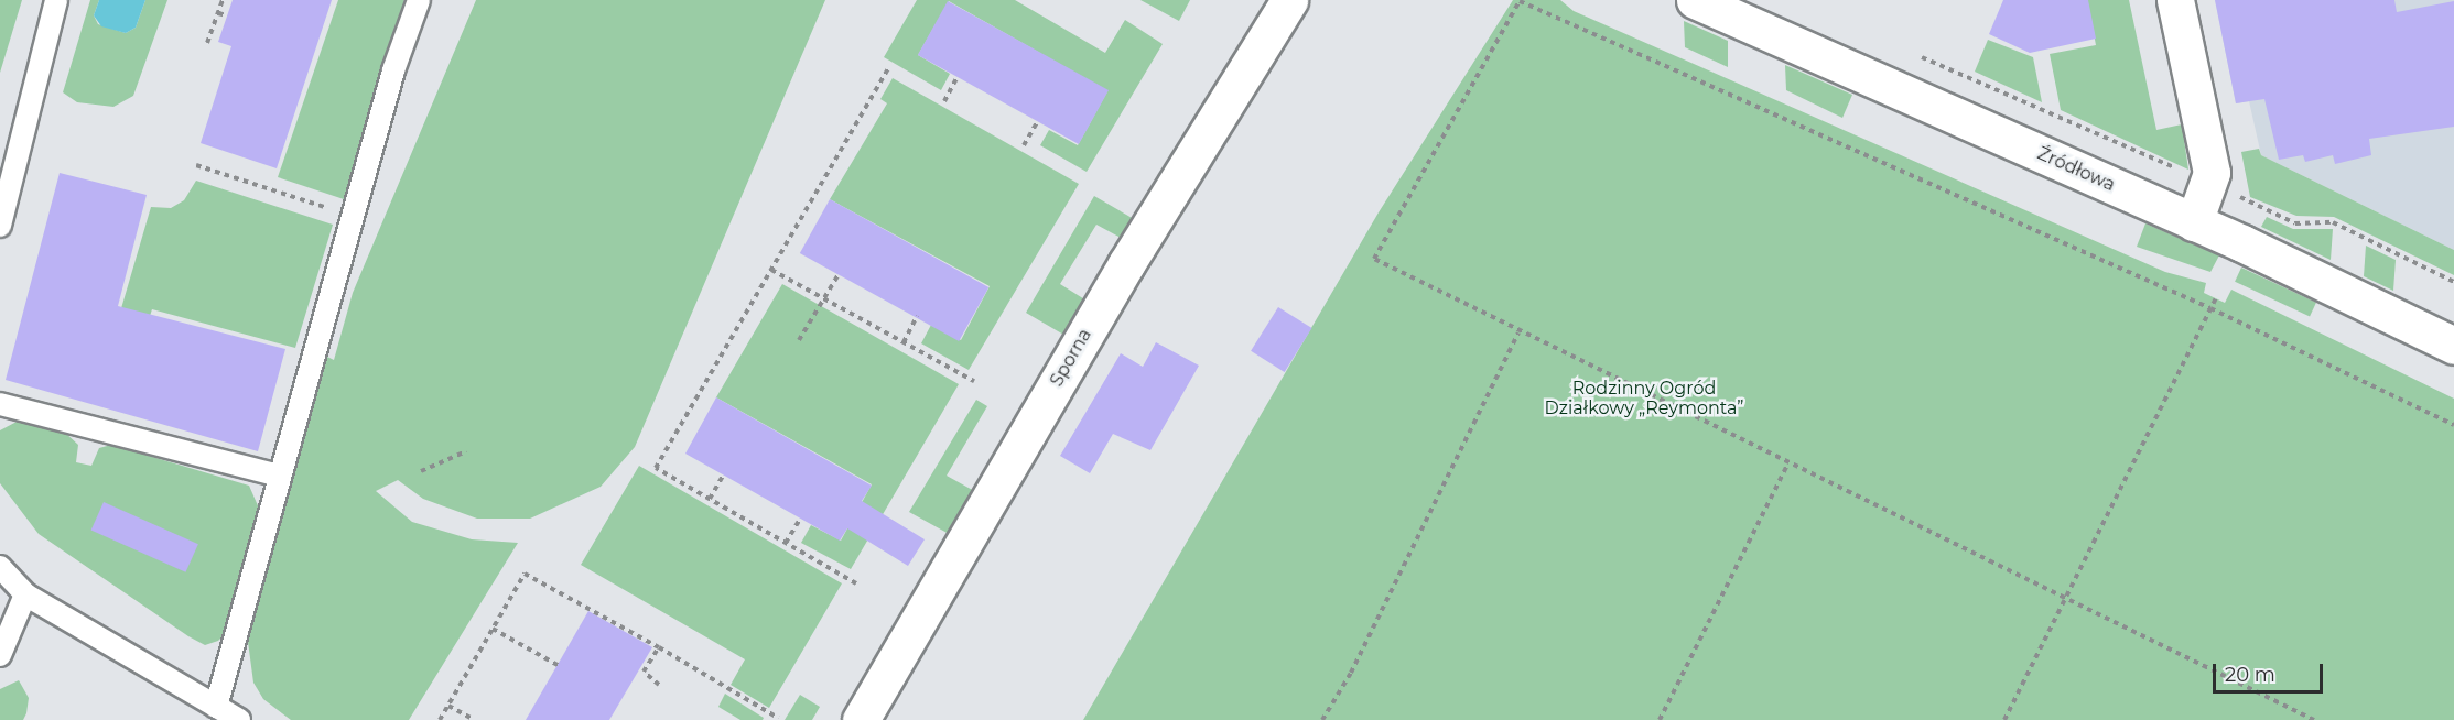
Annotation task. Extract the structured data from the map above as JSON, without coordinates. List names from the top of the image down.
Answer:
{
  "streets": {
    "street": ["Źródłowa", "Sporna"]
  },
  "parks": ["Rodzinny Ogród Działkowy „Reymonta”"],
  "scale_bar": "20 m"
}
